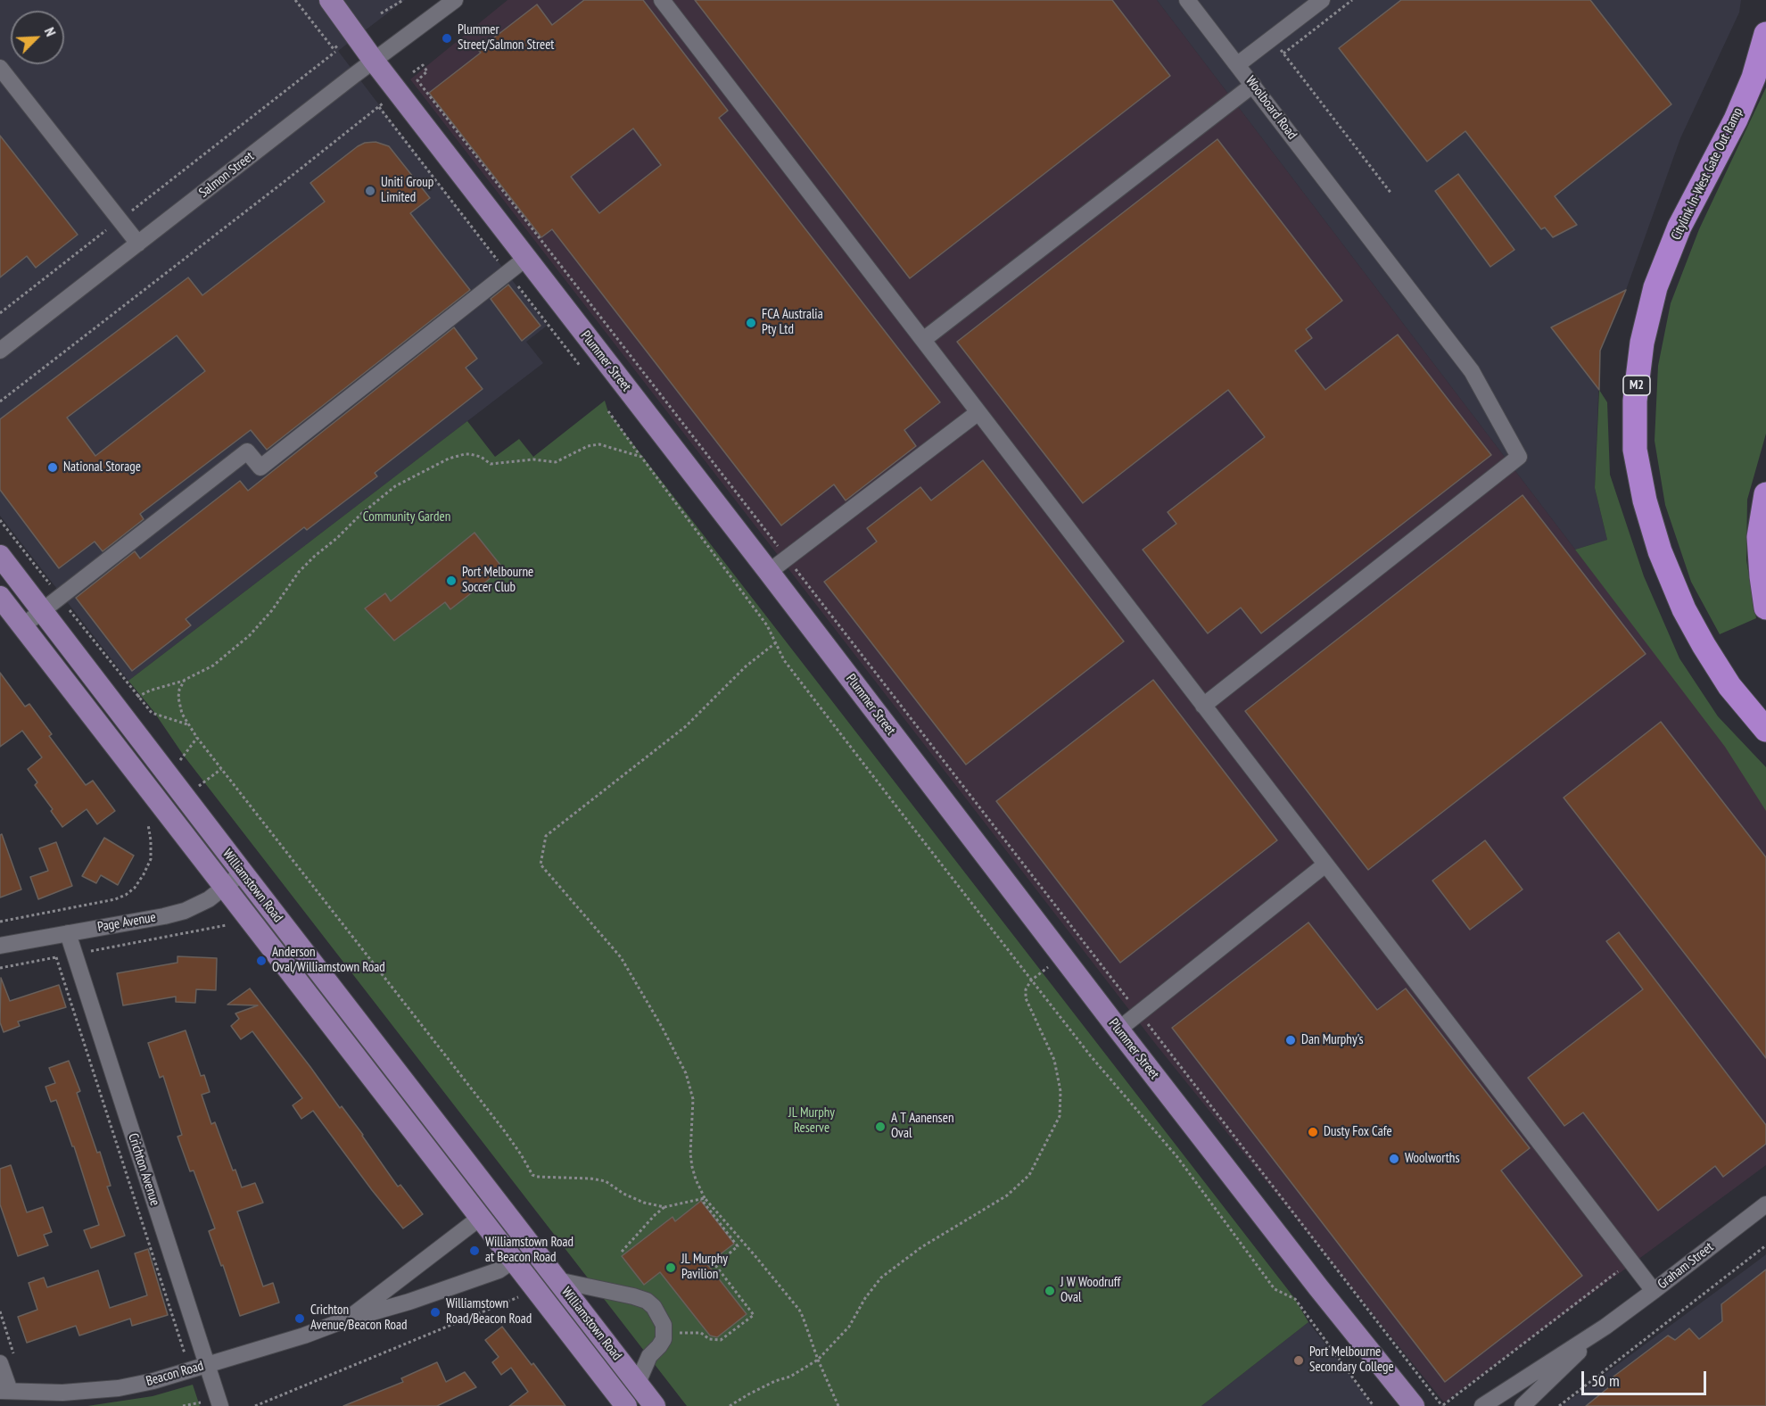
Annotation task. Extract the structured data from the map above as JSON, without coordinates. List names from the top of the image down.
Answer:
{
  "streets": {
    "highway": ["Citylink In-West Gate Out Ramp", "M2"],
    "main road": ["Plummer Street", "Williamstown Road"],
    "street": [
      "Woolboard Road",
      "Salmon Street",
      "Page Avenue",
      "Crichton Avenue",
      "Graham Street",
      "Beacon Road"
    ]
  },
  "crossings": [
    ["Salmon Street", "Plummer Street"],
    ["Williamstown Road", "Page Avenue"],
    ["Williamstown Road", "Beacon Road"],
    ["Page Avenue", "Crichton Avenue"],
    ["Crichton Avenue", "Beacon Road"]
  ],
  "parks": ["Community Garden", "JL Murphy Reserve"],
  "places": [
    "Plummer Street/Salmon Street",
    "Uniti Group Limited",
    "FCA Australia Pty Ltd",
    "National Storage",
    "Port Melbourne Soccer Club",
    "Anderson Oval/Williamstown Road",
    "Dan Murphy's",
    "A T Aanensen Oval",
    "Dusty Fox Cafe",
    "Woolworths",
    "Williamstown Road at Beacon Road",
    "JL Murphy Pavilion",
    "J W Woodruff Oval",
    "Williamstown Road/Beacon Road",
    "Crichton Avenue/Beacon Road",
    "Port Melbourne Secondary College"
  ],
  "scale_bar": "50 m",
  "north": "top right"
}
